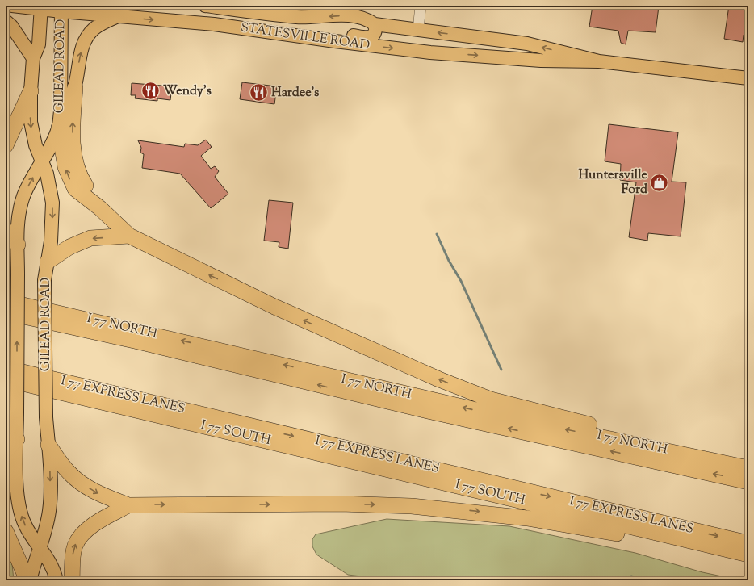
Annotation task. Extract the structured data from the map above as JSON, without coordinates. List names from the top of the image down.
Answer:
{
  "streets": {
    "highway": ["I 77 NORTH", "I 77 EXPRESS LANES", "I 77 SOUTH"],
    "main road": ["STATESVILLE ROAD", "GILEAD ROAD"]
  },
  "crossings": [
    ["STATESVILLE ROAD", "GILEAD ROAD"]
  ],
  "places": {
    "restaurant": ["Wendy's", "Hardee's"],
    "shop": ["Huntersville Ford"]
  }
}
